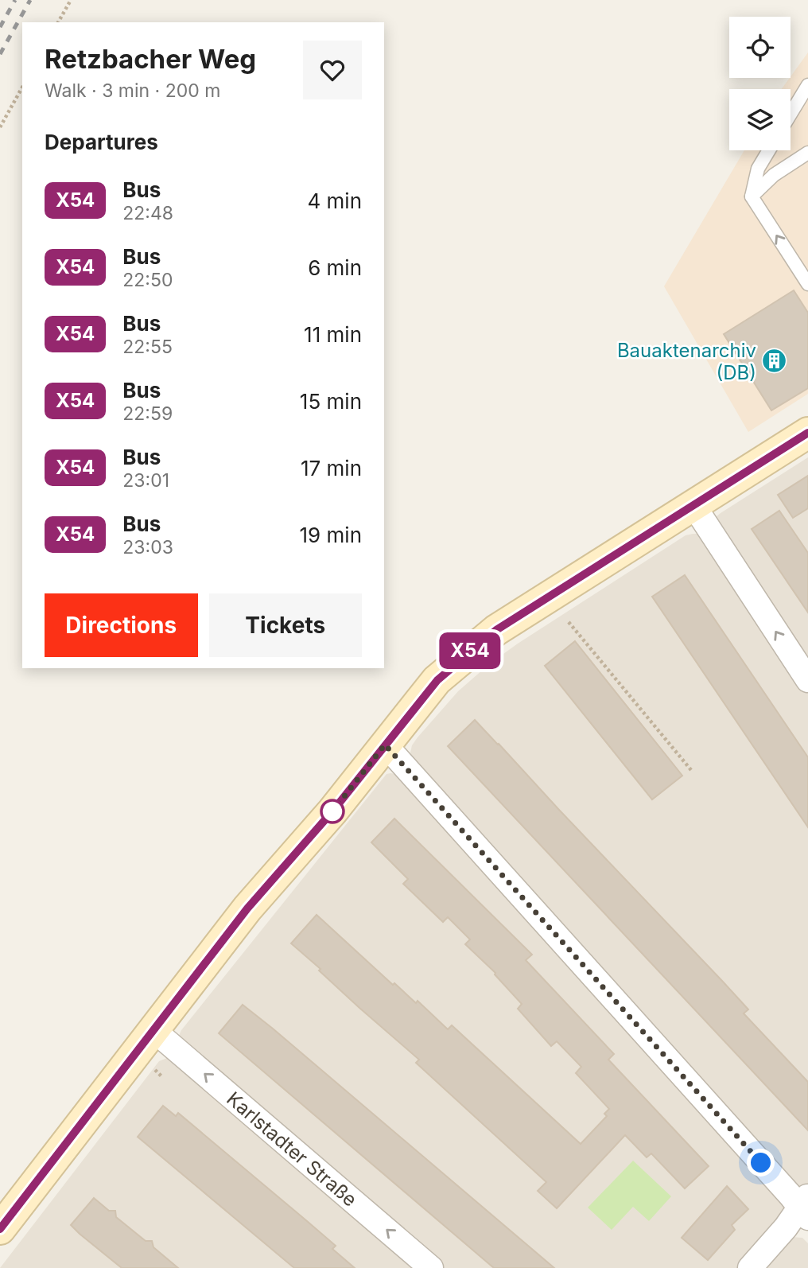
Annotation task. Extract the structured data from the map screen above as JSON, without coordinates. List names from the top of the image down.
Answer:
{
  "streets": {
    "street": ["Karlstadter Straße"]
  },
  "one_way": ["Karlstadter Straße"],
  "places": {
    "building": ["Bauaktenarchiv (DB)"]
  },
  "lines": ["bus line X54"],
  "page": {
    "on_map": "X54",
    "heading": [
      ["Retzbacher Weg", "Walk · 3 min · 200 m"],
      "Departures"
    ],
    "list": [
      {
        "mark": "X54",
        "name": "Bus",
        "note": "22:48",
        "value": "4 min"
      },
      {
        "mark": "X54",
        "name": "Bus",
        "note": "22:50",
        "value": "6 min"
      },
      {
        "mark": "X54",
        "name": "Bus",
        "note": "22:55",
        "value": "11 min"
      },
      {
        "mark": "X54",
        "name": "Bus",
        "note": "22:59",
        "value": "15 min"
      },
      {
        "mark": "X54",
        "name": "Bus",
        "note": "23:01",
        "value": "17 min"
      },
      {
        "mark": "X54",
        "name": "Bus",
        "note": "23:03",
        "value": "19 min"
      }
    ],
    "buttons": ["Directions", "Tickets"]
  }
}
